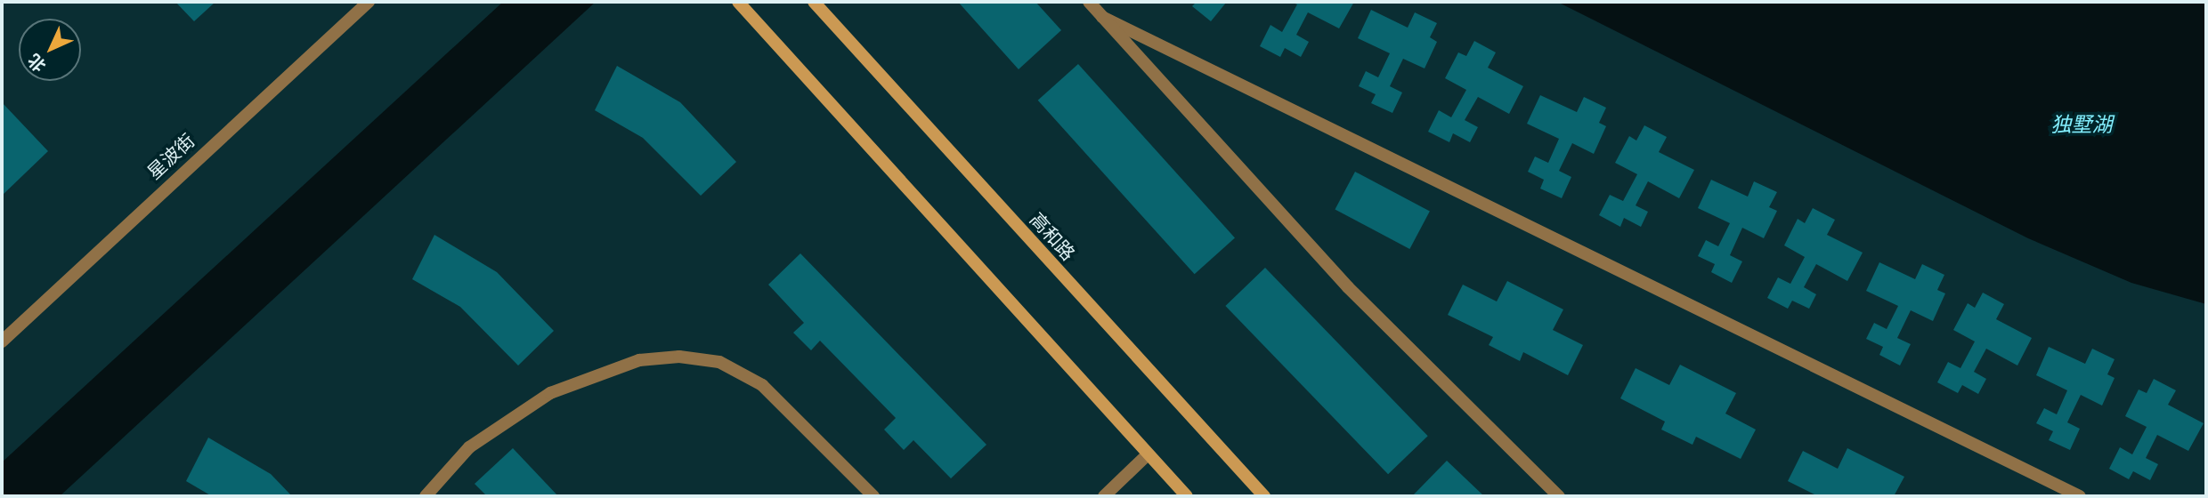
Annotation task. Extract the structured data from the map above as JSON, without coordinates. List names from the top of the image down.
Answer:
{
  "streets": {
    "main road": ["高和路"],
    "street": ["星波街"]
  },
  "water": ["独墅湖"],
  "north": "bottom left"
}
